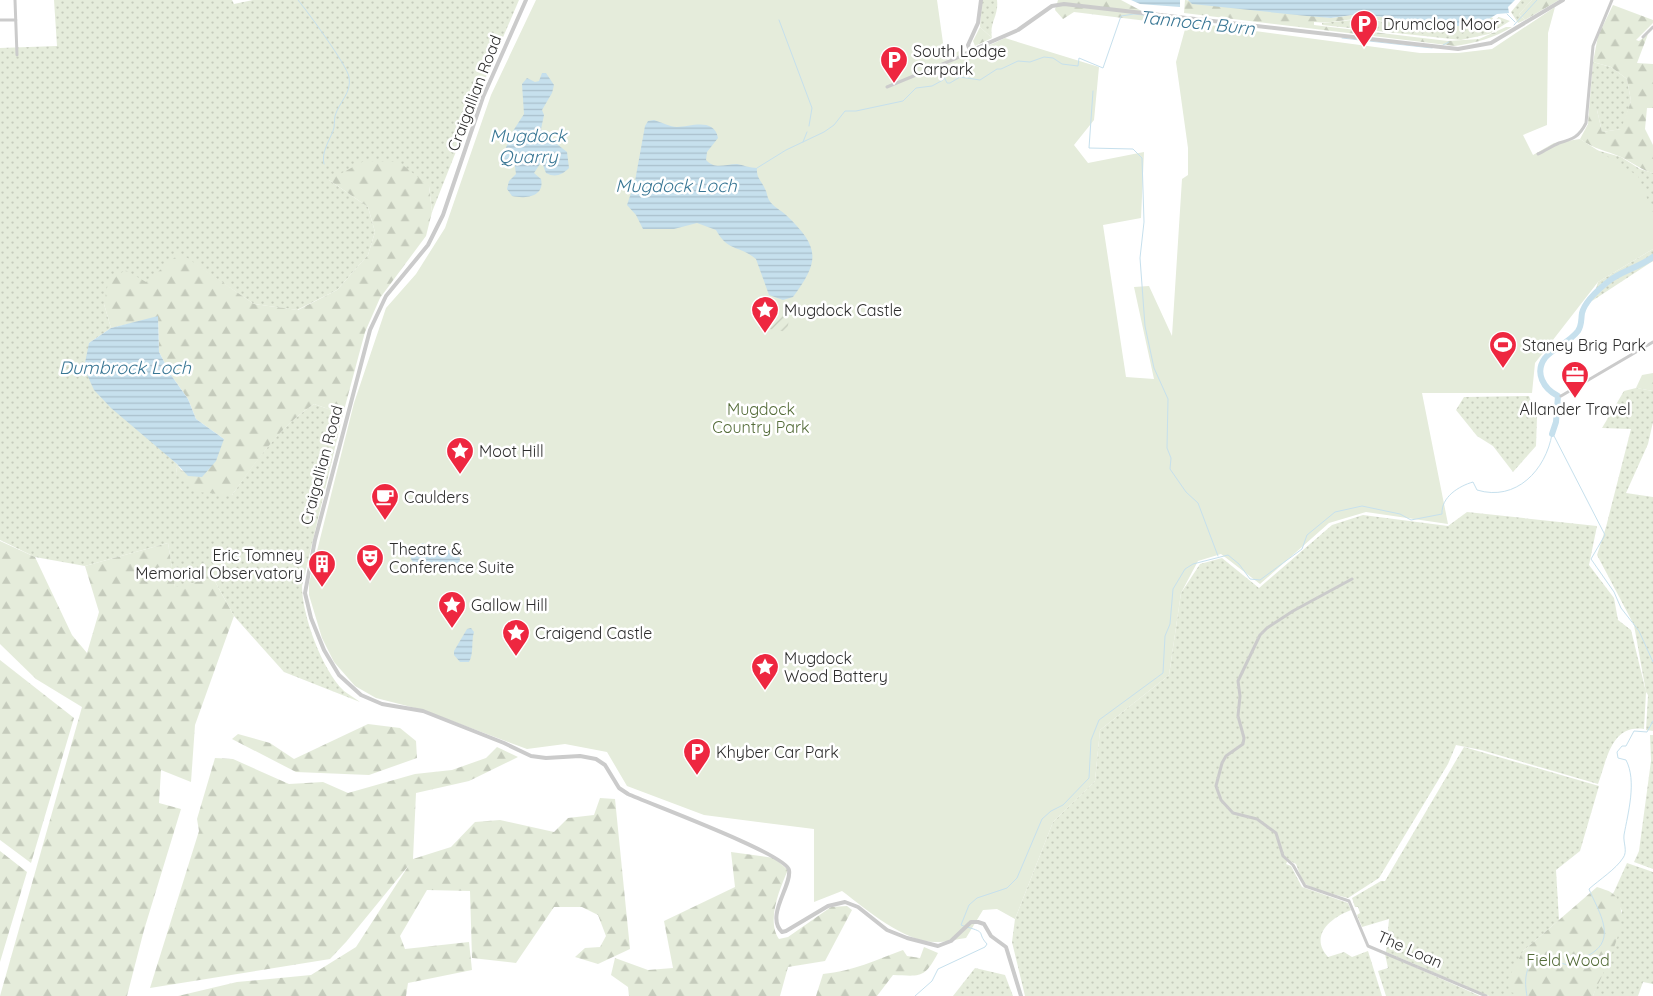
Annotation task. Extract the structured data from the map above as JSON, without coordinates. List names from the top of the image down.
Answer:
{
  "streets": {
    "street": ["Craigallian Road", "The Loan"]
  },
  "water": [
    "Tannoch Burn",
    "Mugdock Quarry",
    "Mugdock Loch",
    "Dumbrock Loch"
  ],
  "parks": ["Mugdock Country Park", "Field Wood"],
  "places": {
    "parking": ["Drumclog Moor", "South Lodge Carpark", "Khyber Car Park"],
    "place": [
      "Mugdock Castle",
      "Moot Hill",
      "Gallow Hill",
      "Craigend Castle",
      "Mugdock Wood Battery"
    ],
    "sports": ["Staney Brig Park"],
    "office": ["Allander Travel"],
    "cafe": ["Caulders"],
    "theatre": ["Theatre & Conference Suite"],
    "building": ["Eric Tomney Memorial Observatory"]
  }
}
